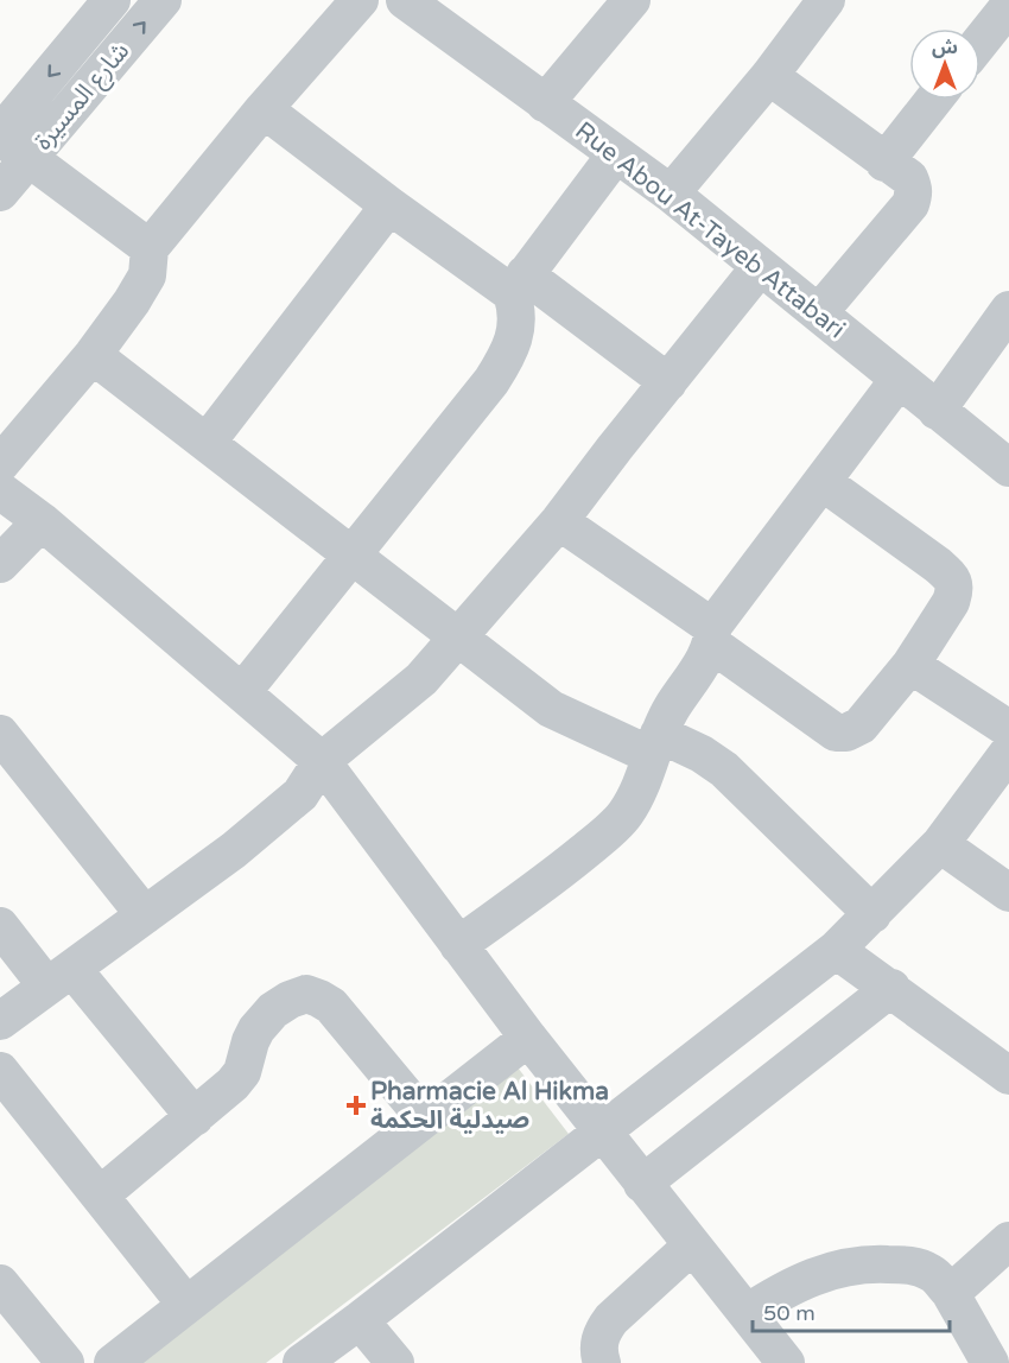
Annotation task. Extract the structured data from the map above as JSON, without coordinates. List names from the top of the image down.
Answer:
{
  "streets": {
    "street": ["شارع المسيرة", "Rue Abou At-Tayeb Attabari"]
  },
  "places": {
    "health": ["Pharmacie Al Hikma صيدلية الحكمة"]
  },
  "scale_bar": "50 m",
  "north": "top"
}
